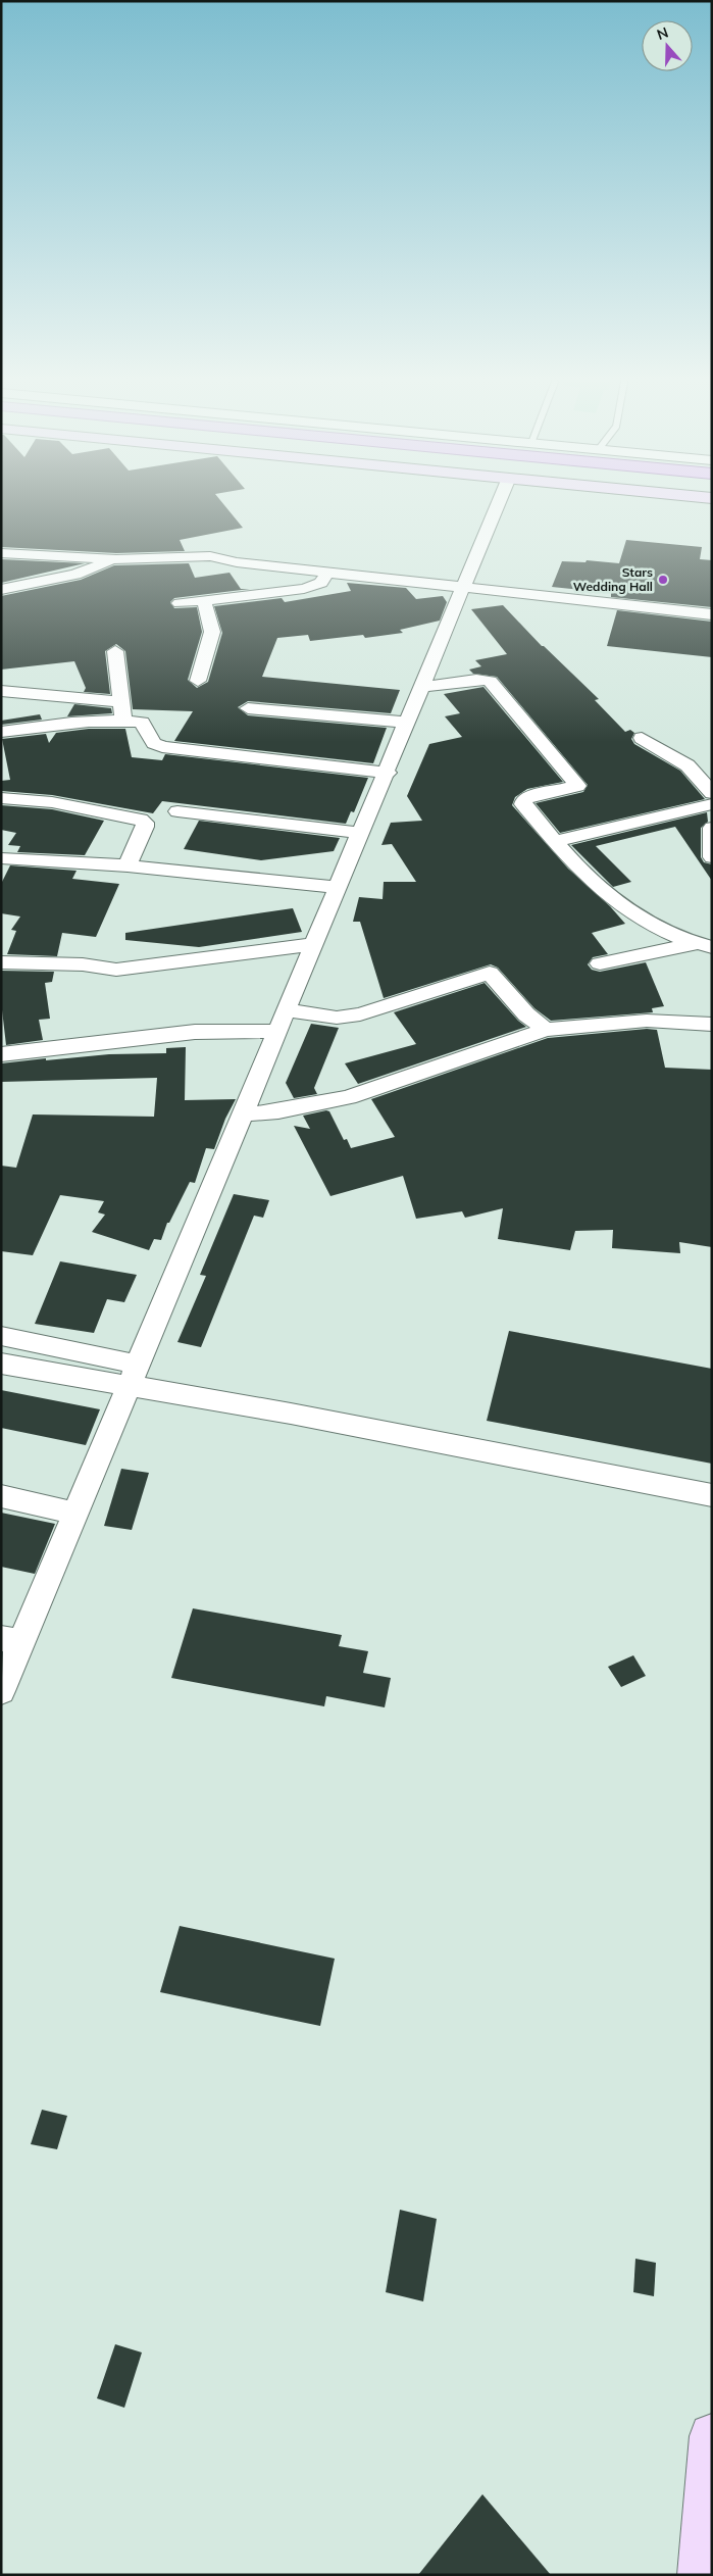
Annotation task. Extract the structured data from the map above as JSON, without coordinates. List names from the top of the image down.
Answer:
{
  "places": ["Stars Wedding Hall"],
  "north": "top"
}
